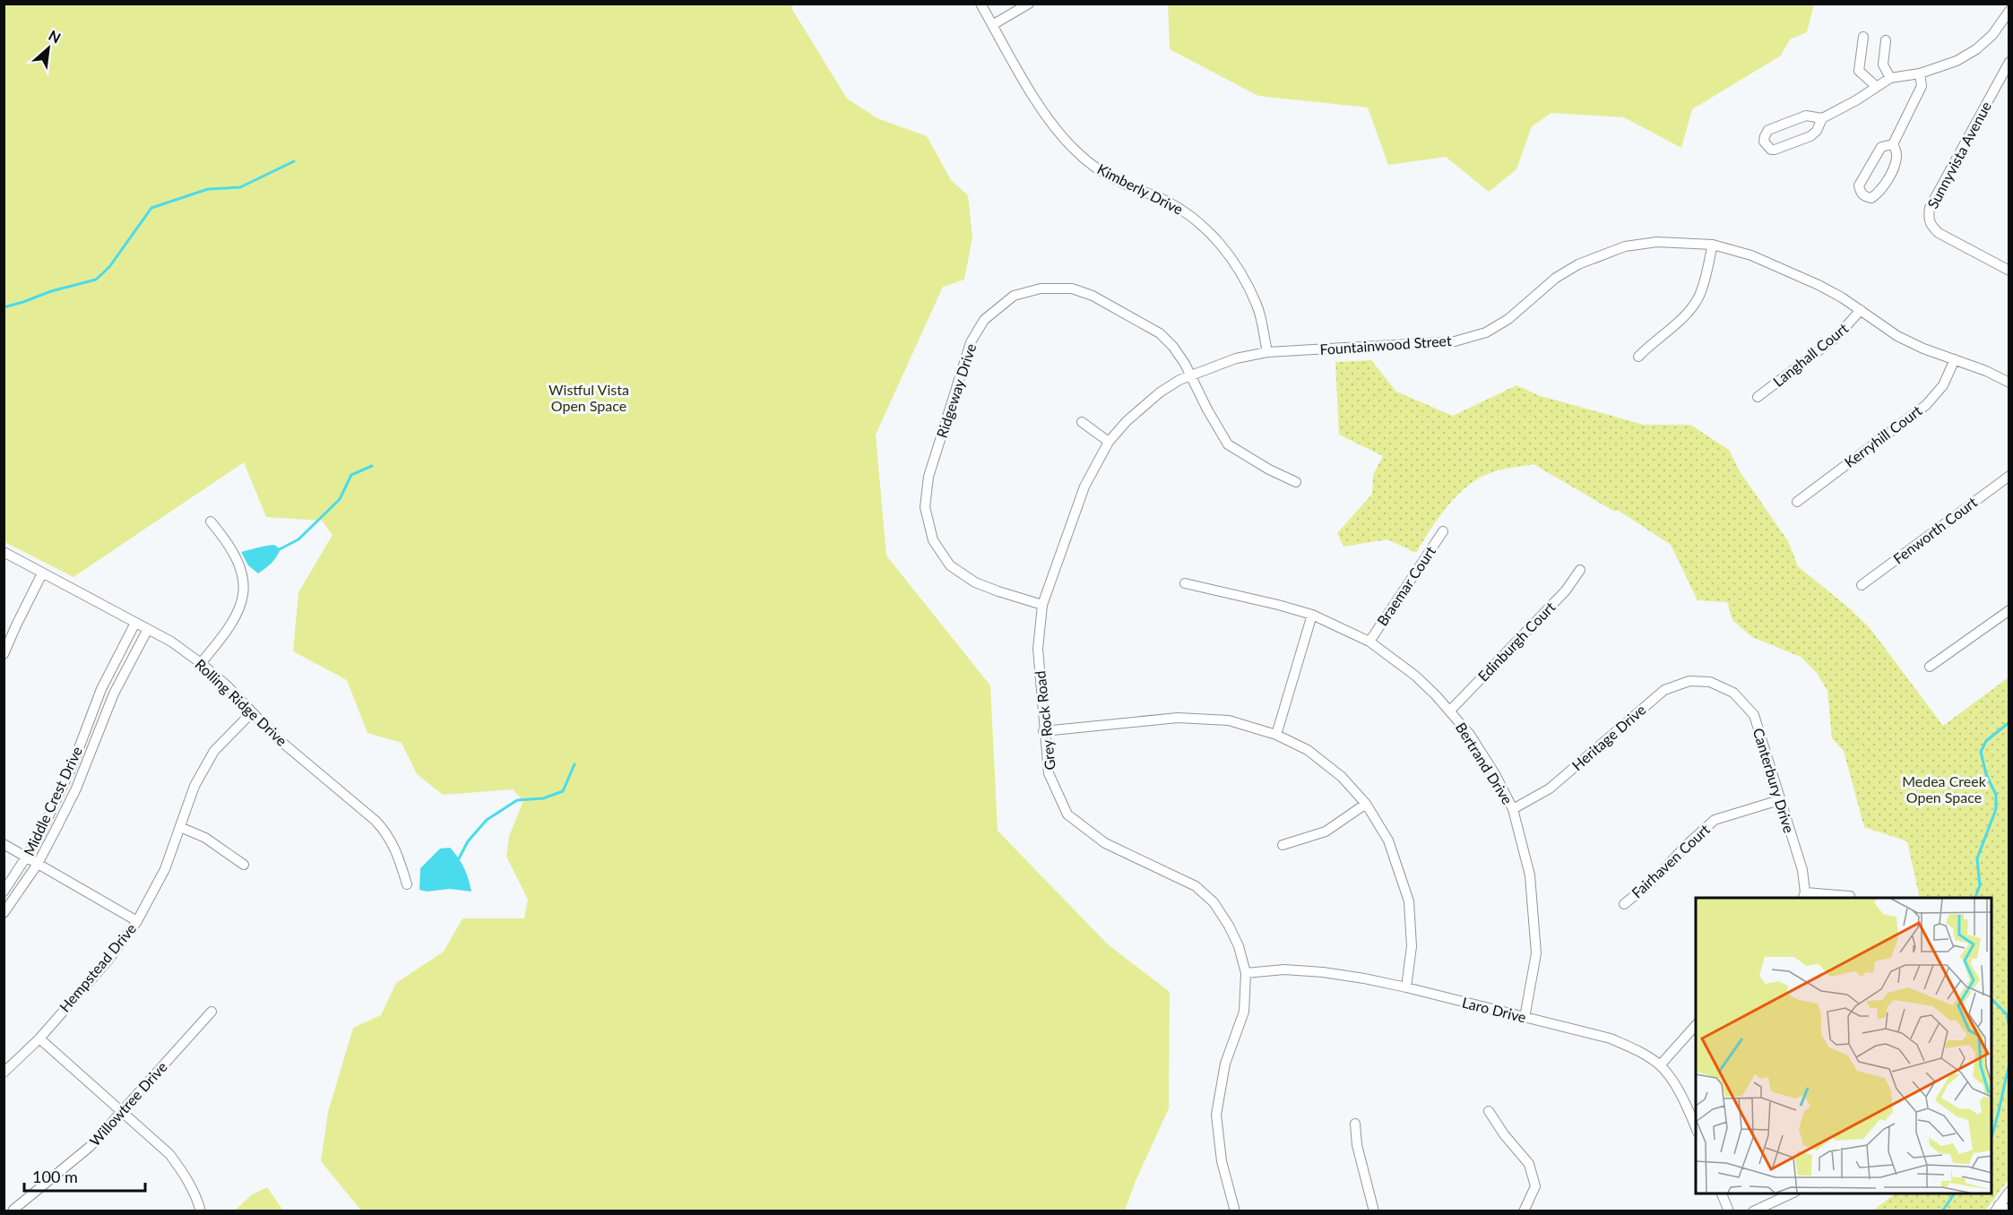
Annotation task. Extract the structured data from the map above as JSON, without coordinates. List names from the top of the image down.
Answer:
{
  "streets": {
    "street": [
      "Sunnyvista Avenue",
      "Kimberly Drive",
      "Fountainwood Street",
      "Langhall Court",
      "Ridgeway Drive",
      "Kerryhill Court",
      "Fenworth Court",
      "Braemar Court",
      "Edinburgh Court",
      "Rolling Ridge Drive",
      "Grey Rock Road",
      "Heritage Drive",
      "Bertrand Drive",
      "Canterbury Drive",
      "Middle Crest Drive",
      "Fairhaven Court",
      "Hempstead Drive",
      "Laro Drive",
      "Willowtree Drive"
    ]
  },
  "crossings": [
    ["Kimberly Drive", "Fountainwood Street"],
    ["Fountainwood Street", "Langhall Court"],
    ["Fountainwood Street", "Ridgeway Drive"],
    ["Fountainwood Street", "Kerryhill Court"],
    ["Fountainwood Street", "Grey Rock Road"],
    ["Ridgeway Drive", "Grey Rock Road"],
    ["Braemar Court", "Bertrand Drive"],
    ["Edinburgh Court", "Bertrand Drive"],
    ["Rolling Ridge Drive", "Middle Crest Drive"],
    ["Rolling Ridge Drive", "Hempstead Drive"],
    ["Grey Rock Road", "Laro Drive"],
    ["Heritage Drive", "Bertrand Drive"],
    ["Heritage Drive", "Canterbury Drive"],
    ["Bertrand Drive", "Laro Drive"],
    ["Canterbury Drive", "Fairhaven Court"]
  ],
  "parks": ["Wistful Vista Open Space", "Medea Creek Open Space"],
  "scale_bar": "100 m",
  "north": "top right"
}
